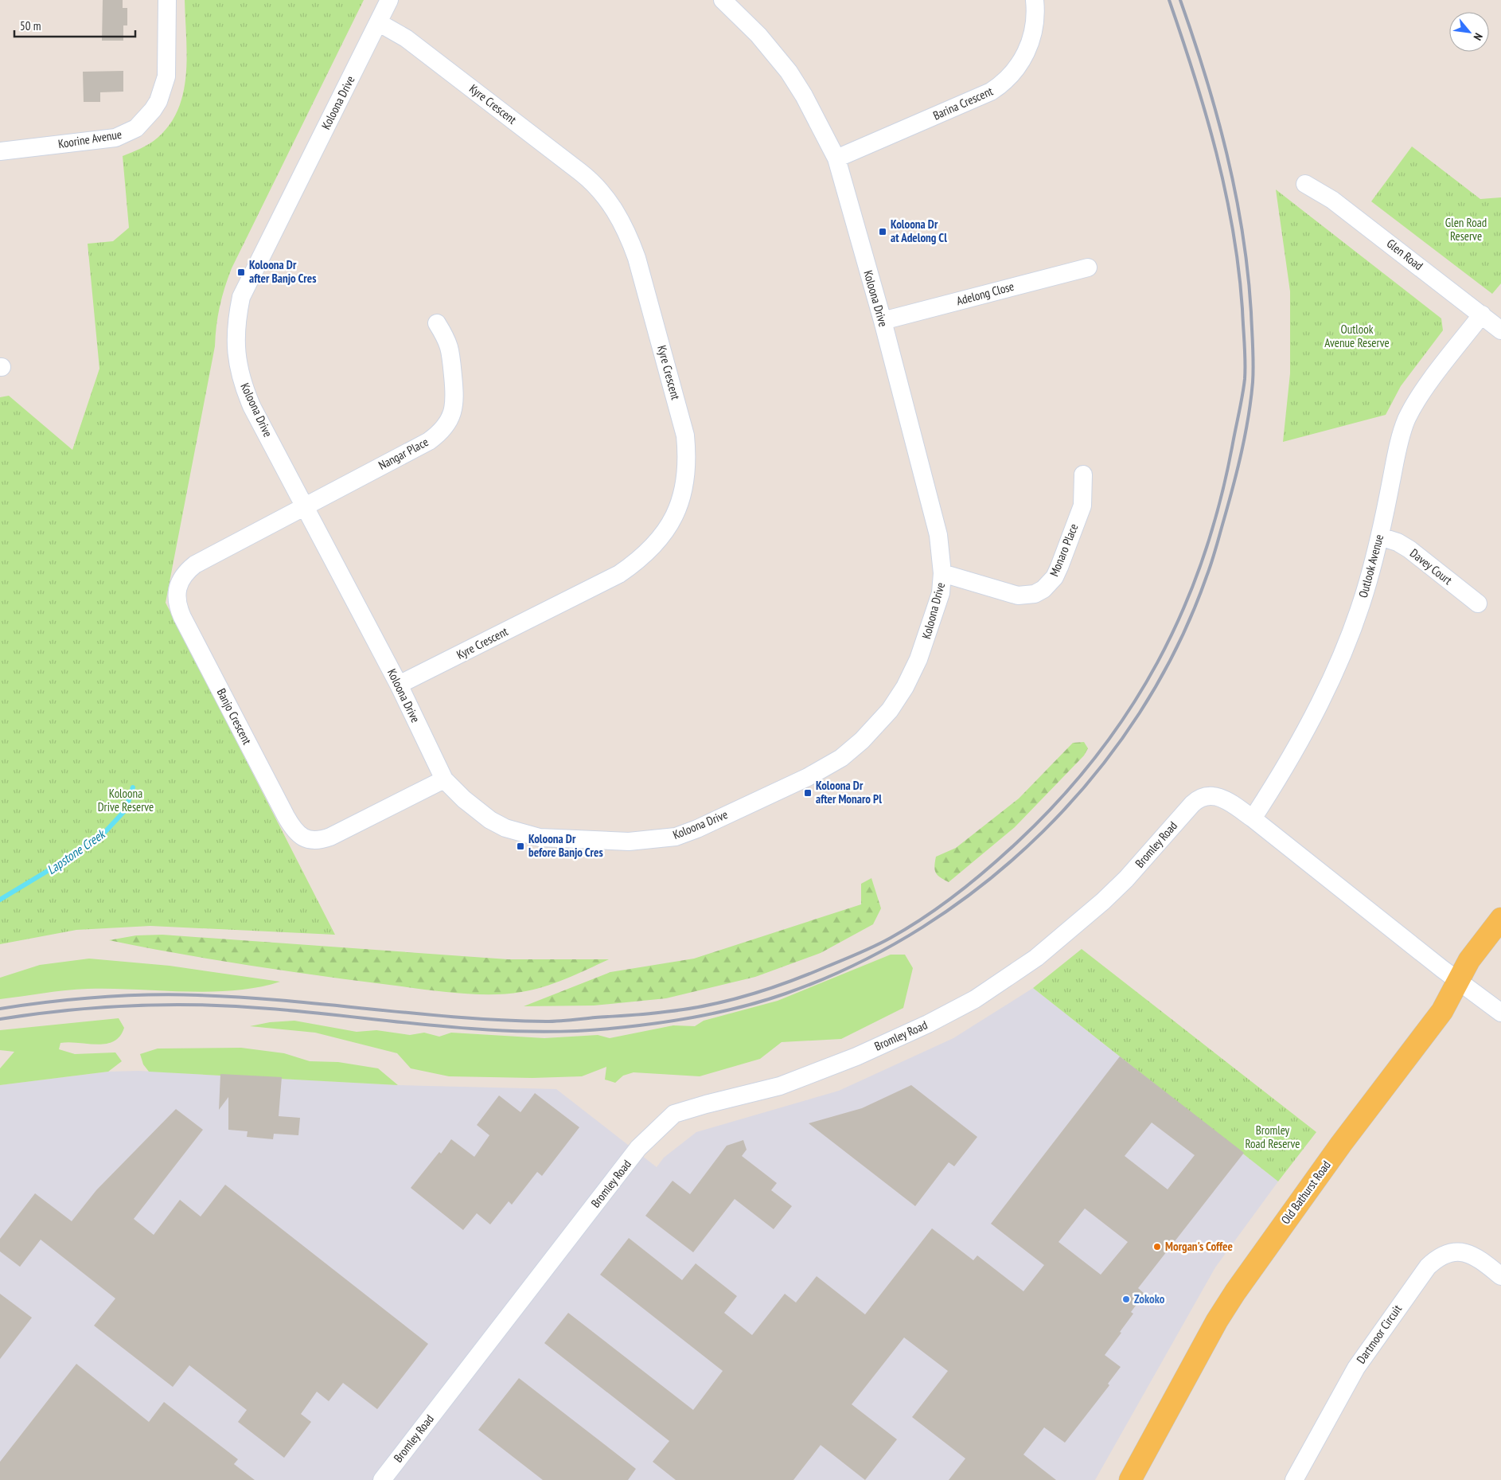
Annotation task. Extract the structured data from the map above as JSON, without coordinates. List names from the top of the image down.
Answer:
{
  "streets": {
    "main road": ["Old Bathurst Road"],
    "street": [
      "Koloona Drive",
      "Barina Crescent",
      "Kyre Crescent",
      "Koorine Avenue",
      "Glen Road",
      "Adelong Close",
      "Nangar Place",
      "Monaro Place",
      "Outlook Avenue",
      "Davey Court",
      "Banjo Crescent",
      "Bromley Road",
      "Dartmoor Circuit"
    ]
  },
  "crossings": [
    ["Koloona Drive", "Barina Crescent"],
    ["Koloona Drive", "Kyre Crescent"],
    ["Koloona Drive", "Adelong Close"],
    ["Koloona Drive", "Nangar Place"],
    ["Koloona Drive", "Monaro Place"],
    ["Koloona Drive", "Banjo Crescent"],
    ["Glen Road", "Outlook Avenue"],
    ["Nangar Place", "Banjo Crescent"],
    ["Outlook Avenue", "Davey Court"],
    ["Outlook Avenue", "Bromley Road"],
    ["Bromley Road", "Old Bathurst Road"]
  ],
  "water": ["Lapstone Creek"],
  "parks": [
    "Glen Road Reserve",
    "Outlook Avenue Reserve",
    "Koloona Drive Reserve",
    "Bromley Road Reserve"
  ],
  "places": {
    "transit": [
      "Koloona Dr at Adelong Cl",
      "Koloona Dr after Banjo Cres",
      "Koloona Dr after Monaro Pl",
      "Koloona Dr before Banjo Cres"
    ],
    "other": ["Morgan's Coffee", "Zokoko"]
  },
  "scale_bar": "50 m",
  "north": "bottom right"
}
